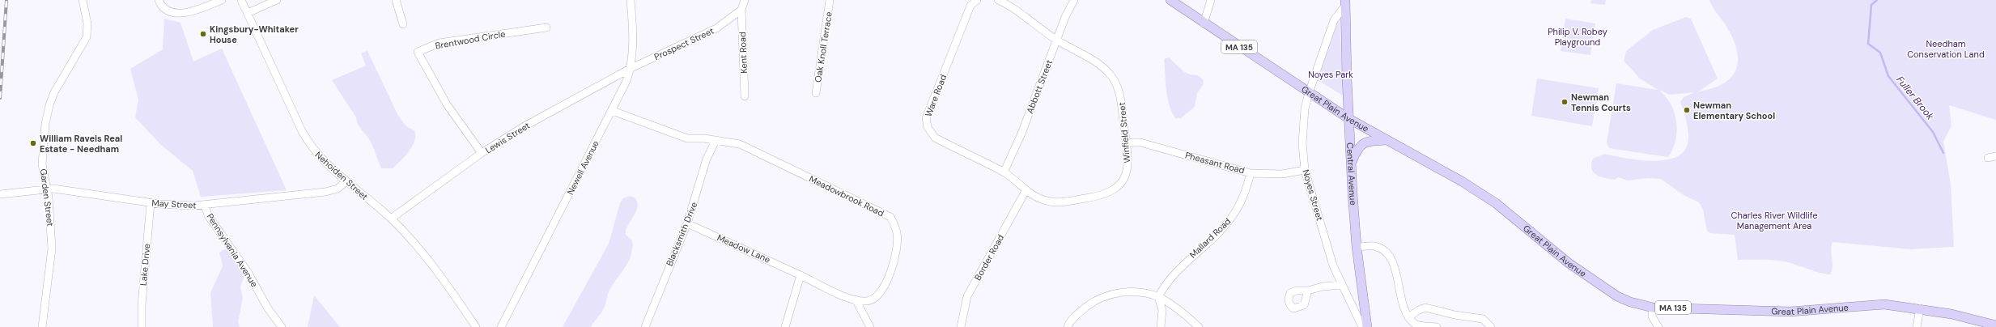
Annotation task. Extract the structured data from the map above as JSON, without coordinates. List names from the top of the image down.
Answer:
{
  "streets": {
    "main road": ["MA 135", "Great Plain Avenue", "Central Avenue"],
    "street": [
      "Brentwood Circle",
      "Prospect Street",
      "Oak Knoll Terrace",
      "Kent Road",
      "Abbott Street",
      "Ware Road",
      "Winfield Street",
      "Lewis Street",
      "Pheasant Road",
      "Newell Avenue",
      "Nehoiden Street",
      "Noyes Street",
      "Meadowbrook Road",
      "Garden Street",
      "May Street",
      "Blacksmith Drive",
      "Mallard Road",
      "Meadow Lane",
      "Pennsylvania Avenue",
      "Border Road",
      "Lake Drive"
    ]
  },
  "crossings": [
    ["Brentwood Circle", "Lewis Street"],
    ["Prospect Street", "Kent Road"],
    ["Prospect Street", "Lewis Street"],
    ["Prospect Street", "Newell Avenue"],
    ["Abbott Street", "Ware Road"],
    ["Abbott Street", "Winfield Street"],
    ["Ware Road", "Winfield Street"],
    ["Great Plain Avenue", "Central Avenue"],
    ["Great Plain Avenue", "Noyes Street"],
    ["Winfield Street", "Pheasant Road"],
    ["Winfield Street", "Border Road"],
    ["Lewis Street", "Newell Avenue"],
    ["Lewis Street", "Nehoiden Street"],
    ["Pheasant Road", "Noyes Street"],
    ["Pheasant Road", "Mallard Road"],
    ["Newell Avenue", "Meadowbrook Road"],
    ["Central Avenue", "Noyes Street"],
    ["Nehoiden Street", "May Street"],
    ["Meadowbrook Road", "Blacksmith Drive"],
    ["Meadowbrook Road", "Meadow Lane"],
    ["Garden Street", "May Street"],
    ["May Street", "Pennsylvania Avenue"],
    ["May Street", "Lake Drive"],
    ["Blacksmith Drive", "Meadow Lane"]
  ],
  "water": ["Fuller Brook"],
  "parks": [
    "Philip V. Robey Playground",
    "Needham Conservation Land",
    "Noyes Park",
    "Charles River Wildlife Management Area"
  ],
  "places": [
    "Kingsbury-Whitaker House",
    "Newman Tennis Courts",
    "Newman Elementary School",
    "William Raveis Real Estate - Needham"
  ]
}
